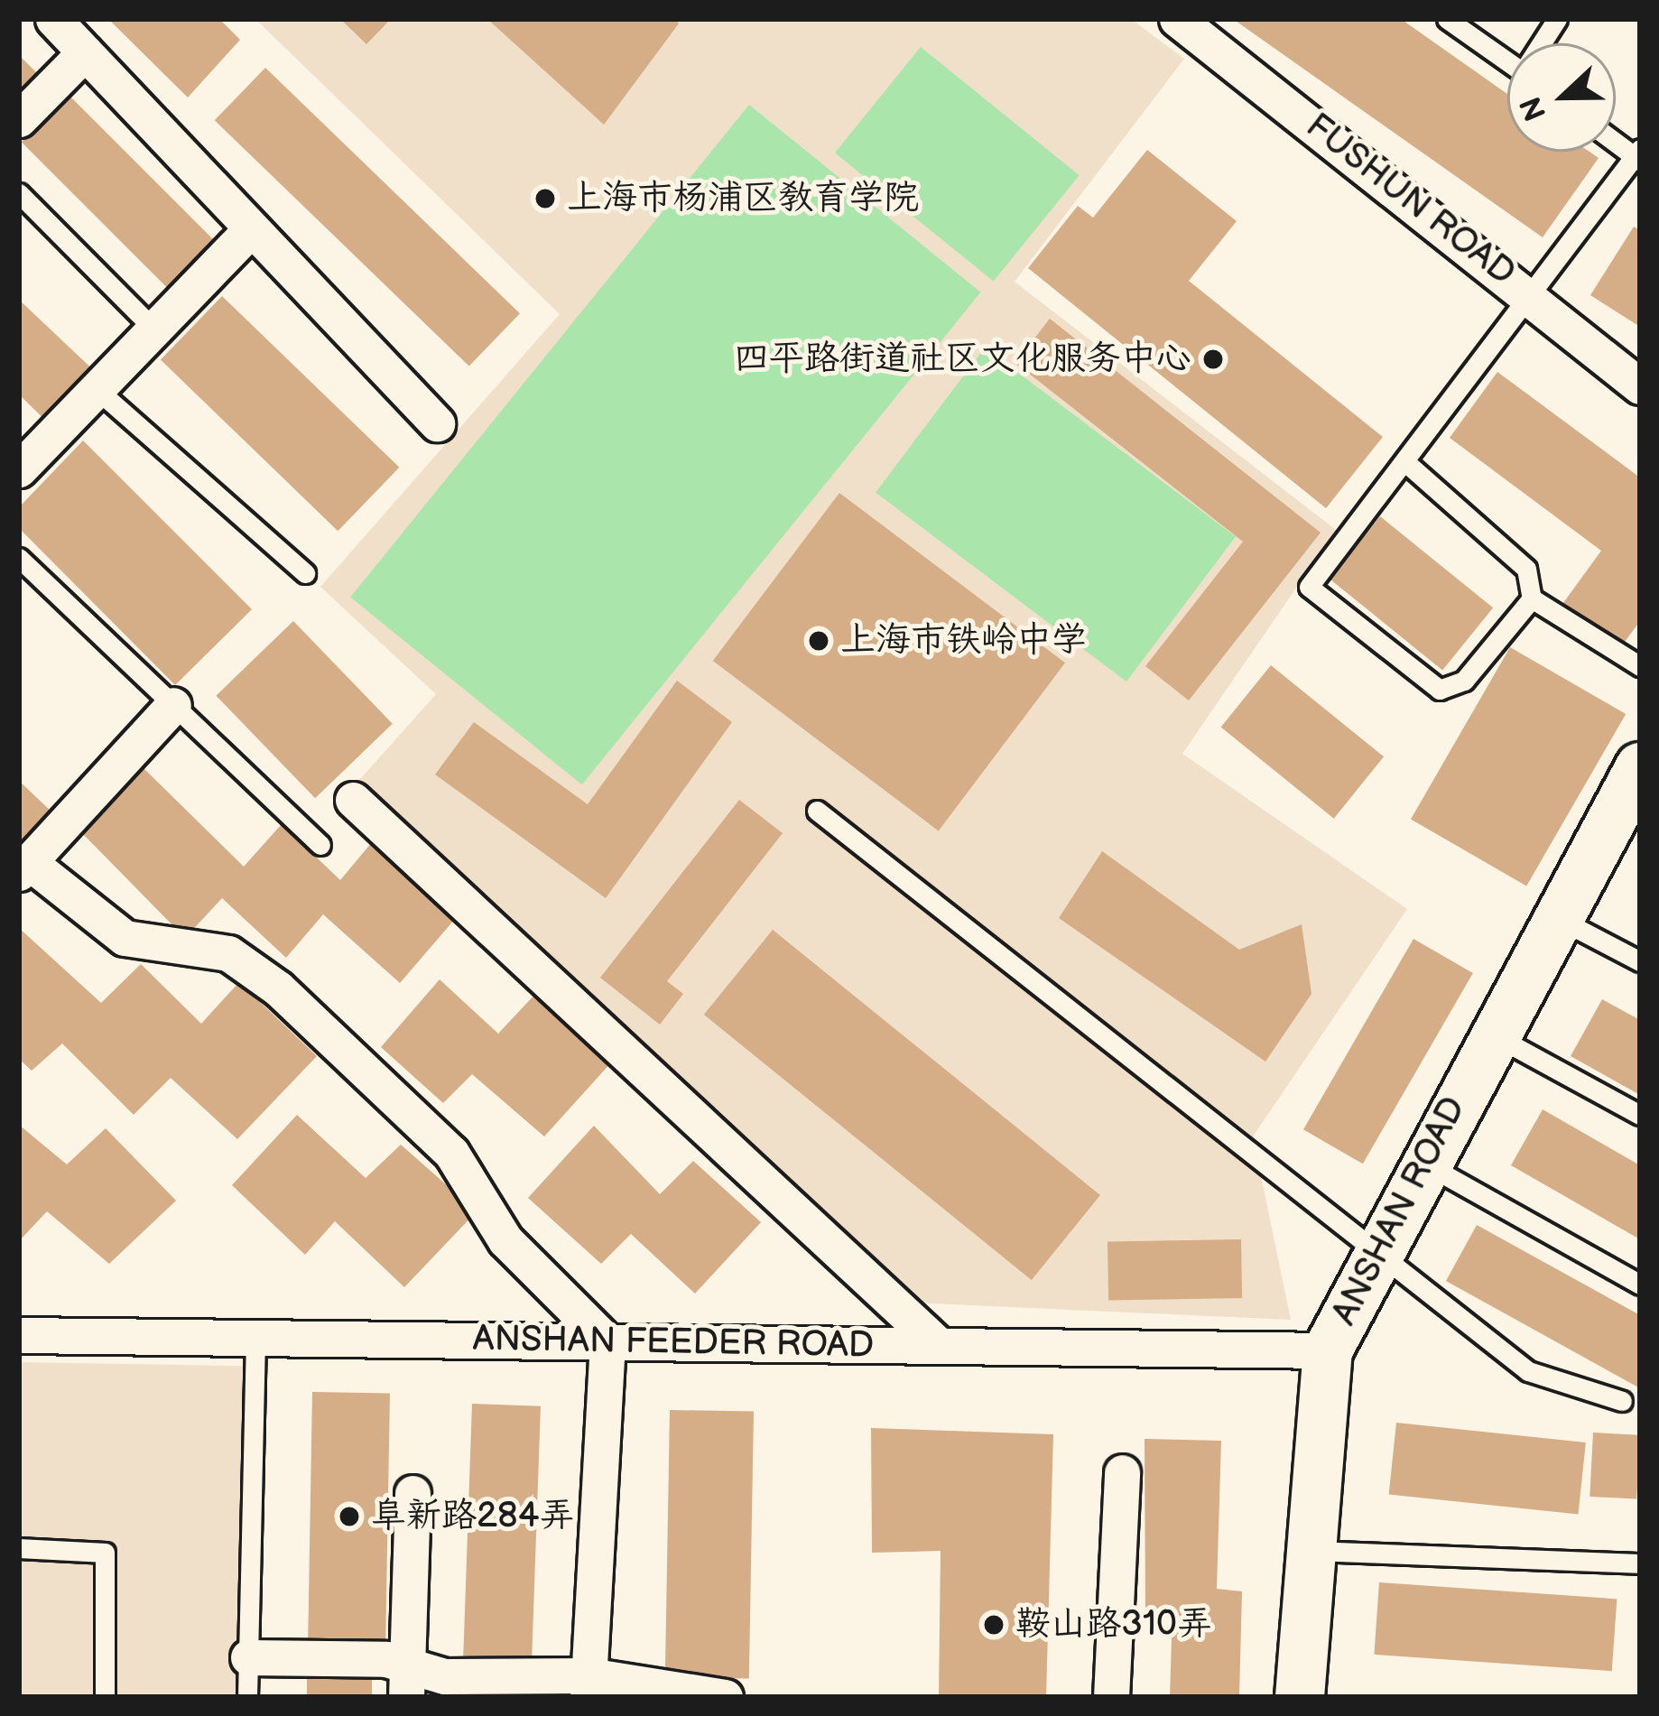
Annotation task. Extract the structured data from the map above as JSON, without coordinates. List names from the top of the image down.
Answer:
{
  "streets": {
    "street": ["FUSHUN ROAD", "ANSHAN ROAD", "ANSHAN FEEDER ROAD"]
  },
  "crossings": [
    ["ANSHAN ROAD", "ANSHAN FEEDER ROAD"]
  ],
  "places": [
    "上海市杨浦区教育学院",
    "四平路街道社区文化服务中心",
    "上海市铁岭中学",
    "阜新路284弄",
    "鞍山路310弄"
  ],
  "north": "left"
}
